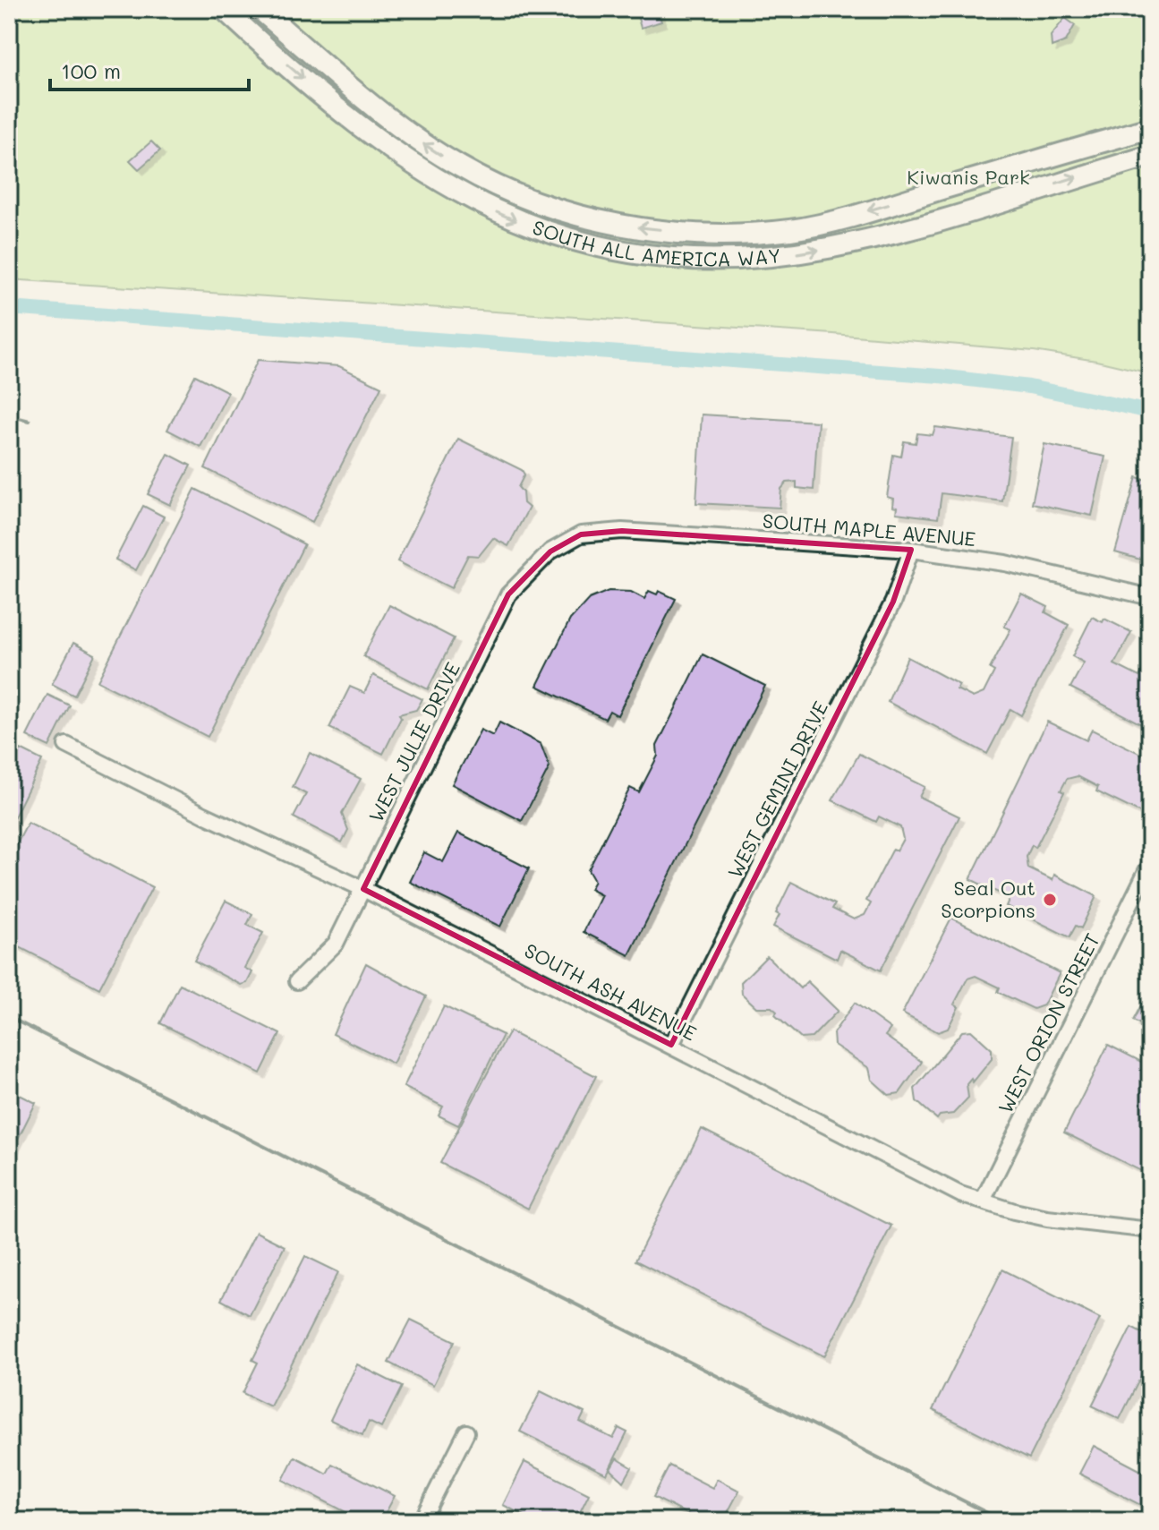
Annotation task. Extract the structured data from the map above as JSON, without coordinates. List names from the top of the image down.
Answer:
{
  "streets": {
    "street": [
      "SOUTH ALL AMERICA WAY",
      "SOUTH MAPLE AVENUE",
      "WEST JULIE DRIVE",
      "WEST GEMINI DRIVE",
      "SOUTH ASH AVENUE",
      "WEST ORION STREET"
    ]
  },
  "crossings": [
    ["SOUTH MAPLE AVENUE", "WEST JULIE DRIVE"],
    ["SOUTH MAPLE AVENUE", "WEST GEMINI DRIVE"],
    ["WEST JULIE DRIVE", "SOUTH ASH AVENUE"],
    ["WEST GEMINI DRIVE", "SOUTH ASH AVENUE"],
    ["SOUTH ASH AVENUE", "WEST ORION STREET"]
  ],
  "parks": ["Kiwanis Park"],
  "places": ["Seal Out Scorpions"],
  "scale_bar": "100 m"
}
